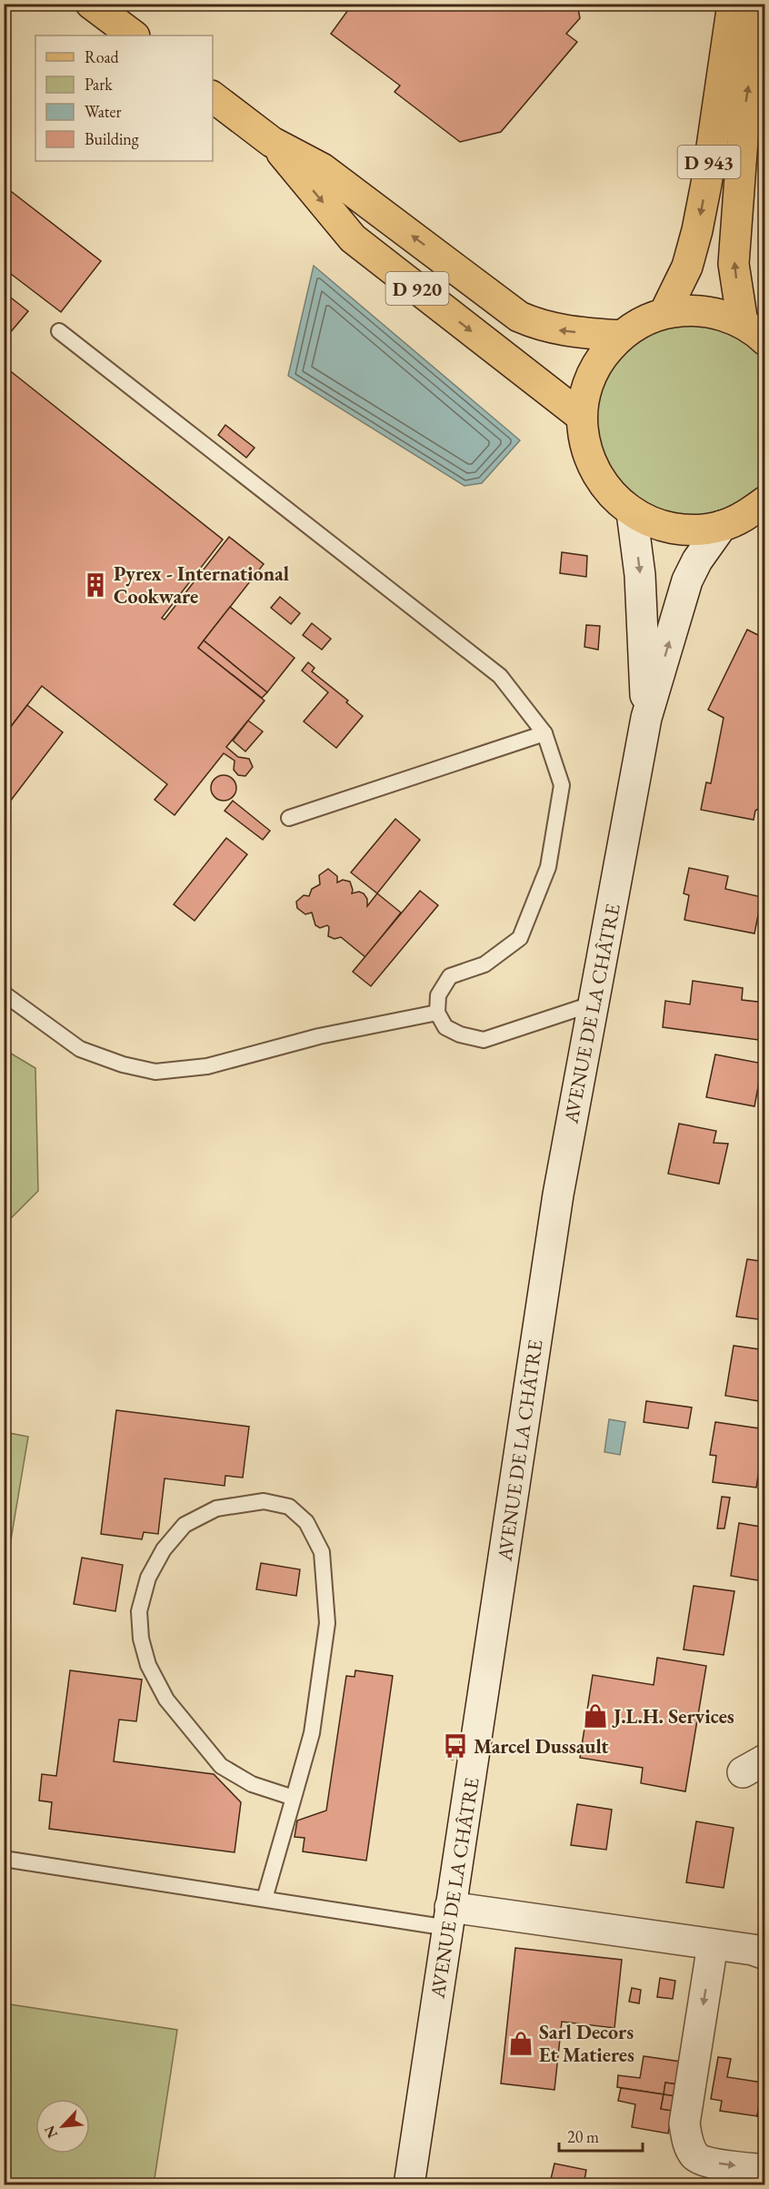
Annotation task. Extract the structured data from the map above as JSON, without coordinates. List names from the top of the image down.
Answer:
{
  "streets": {
    "main road": ["D 943", "D 920", "AVENUE DE LA CHÂTRE"]
  },
  "places": {
    "building": ["Pyrex - International Cookware"],
    "shop": ["J.L.H. Services", "Sarl Decors Et Matieres"],
    "bus stop": ["Marcel Dussault"]
  },
  "legend": [
    "Road",
    "Park",
    "Water",
    "Building"
  ],
  "scale_bar": "20 m",
  "north": "bottom left"
}
